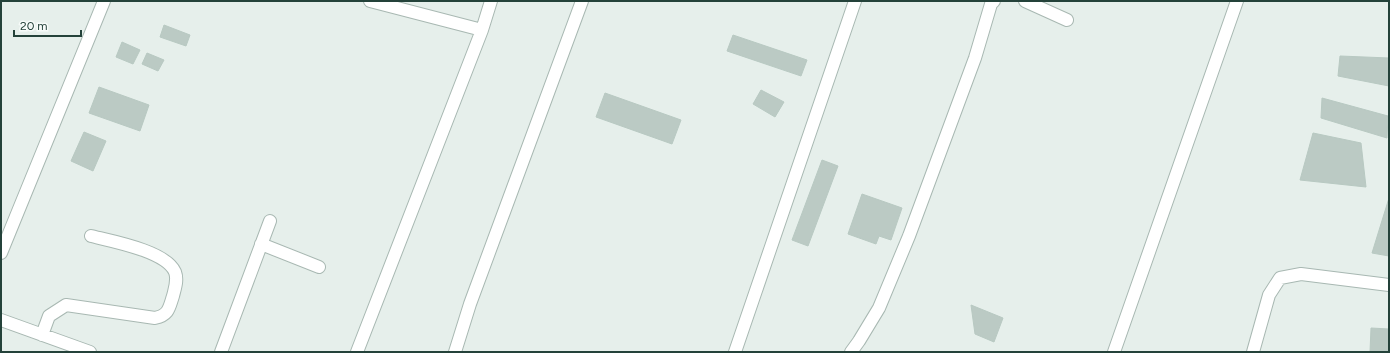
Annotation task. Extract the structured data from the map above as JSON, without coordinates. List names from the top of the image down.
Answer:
{
  "scale_bar": "20 m"
}
